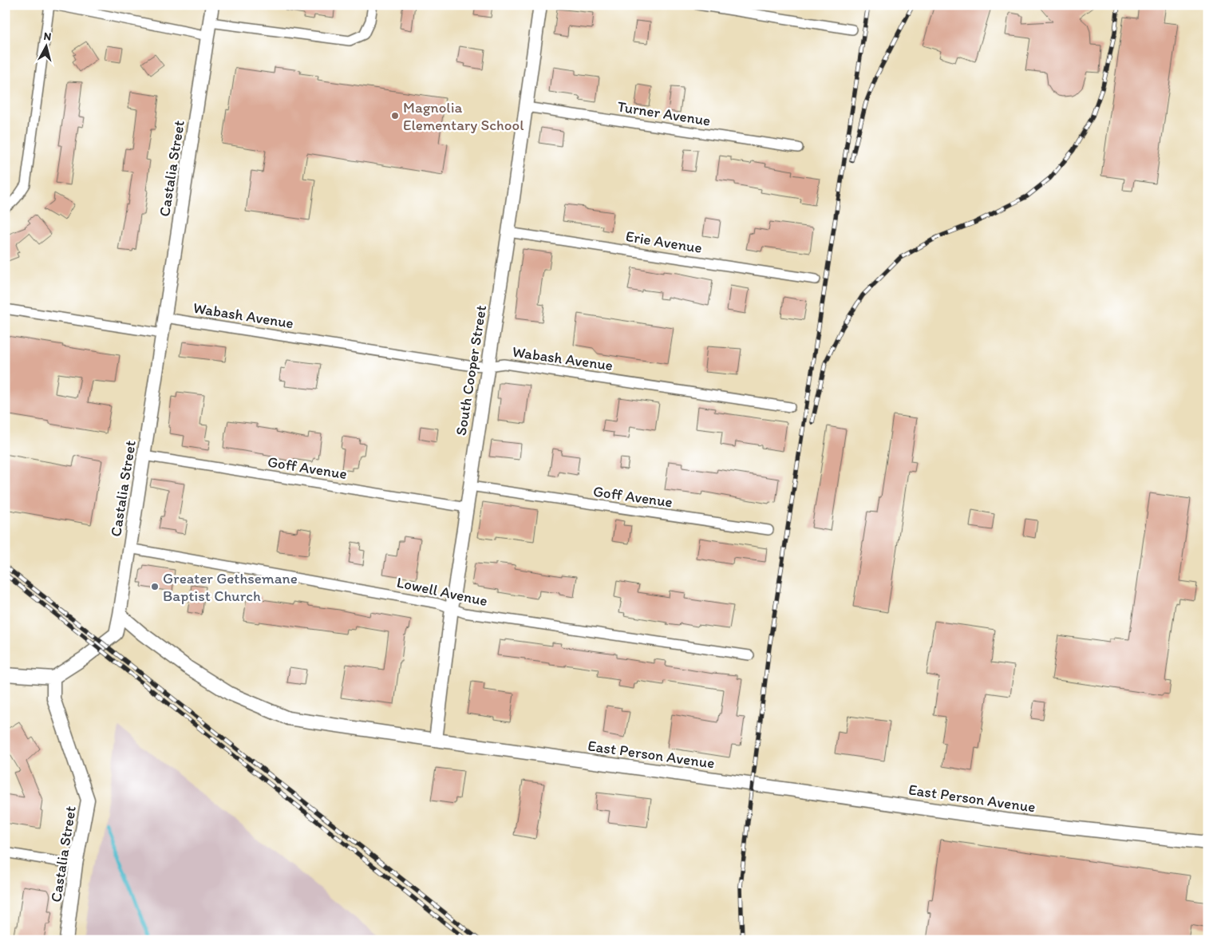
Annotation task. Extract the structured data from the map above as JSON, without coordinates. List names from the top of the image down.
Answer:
{
  "streets": {
    "street": [
      "Turner Avenue",
      "Castalia Street",
      "Erie Avenue",
      "Wabash Avenue",
      "South Cooper Street",
      "Goff Avenue",
      "Lowell Avenue",
      "East Person Avenue"
    ]
  },
  "crossings": [
    ["Turner Avenue", "South Cooper Street"],
    ["Castalia Street", "Wabash Avenue"],
    ["Castalia Street", "Goff Avenue"],
    ["Castalia Street", "Lowell Avenue"],
    ["Castalia Street", "East Person Avenue"],
    ["Erie Avenue", "South Cooper Street"],
    ["Wabash Avenue", "South Cooper Street"],
    ["South Cooper Street", "Goff Avenue"],
    ["South Cooper Street", "Lowell Avenue"],
    ["South Cooper Street", "East Person Avenue"]
  ],
  "places": ["Magnolia Elementary School", "Greater Gethsemane Baptist Church"],
  "north": "top"
}
